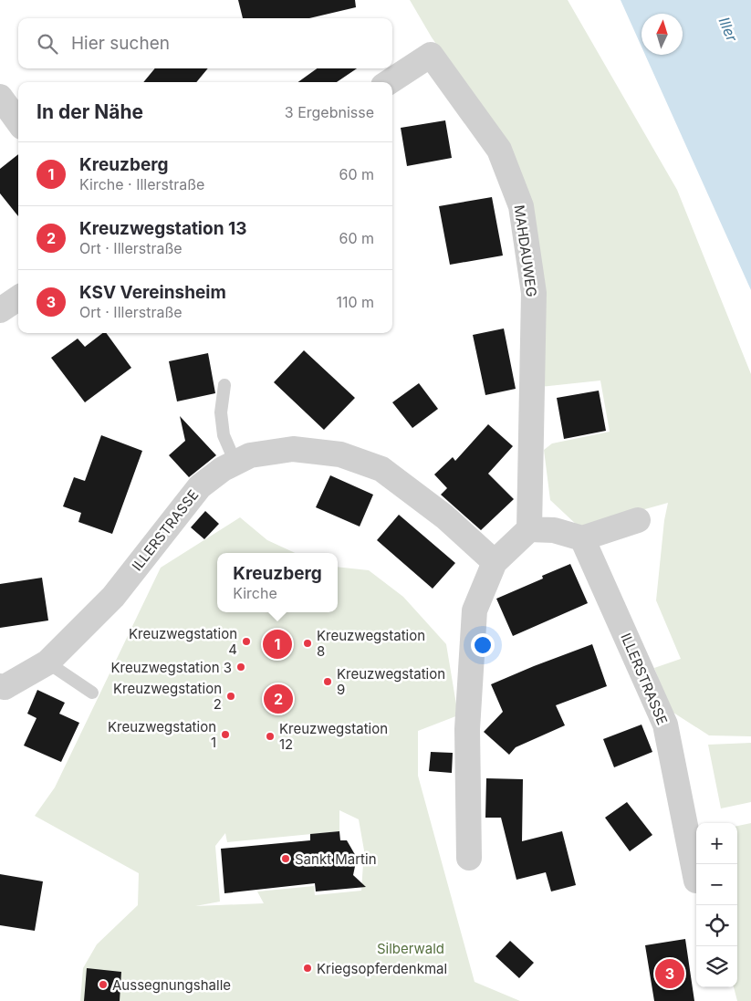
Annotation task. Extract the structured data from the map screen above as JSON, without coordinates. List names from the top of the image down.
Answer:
{
  "streets": {
    "street": ["MAHDAUWEG", "ILLERSTRASSE"]
  },
  "water": ["Iller"],
  "parks": ["Silberwald"],
  "places": [
    "Kreuzwegstation 4",
    "Kreuzwegstation 8",
    "Kreuzwegstation 3",
    "Kreuzwegstation 9",
    "Kreuzwegstation 2",
    "Kreuzwegstation 1",
    "Kreuzwegstation 12",
    "Sankt Martin",
    "Kriegsopferdenkmal",
    "Aussegnungshalle"
  ],
  "north": "top",
  "page": {
    "search": "Hier suchen",
    "heading": ["In der Nähe", "3 Ergebnisse"],
    "list": [
      {
        "mark": "1",
        "name": "Kreuzberg",
        "note": "Kirche · Illerstraße",
        "value": "60 m"
      },
      {
        "mark": "2",
        "name": "Kreuzwegstation 13",
        "note": "Ort · Illerstraße",
        "value": "60 m"
      },
      {
        "mark": "3",
        "name": "KSV Vereinsheim",
        "note": "Ort · Illerstraße",
        "value": "110 m"
      }
    ],
    "popup": ["Kreuzberg", "Kirche"],
    "pins": ["1", "2", "3"],
    "map_buttons": ["+", "−"]
  }
}
